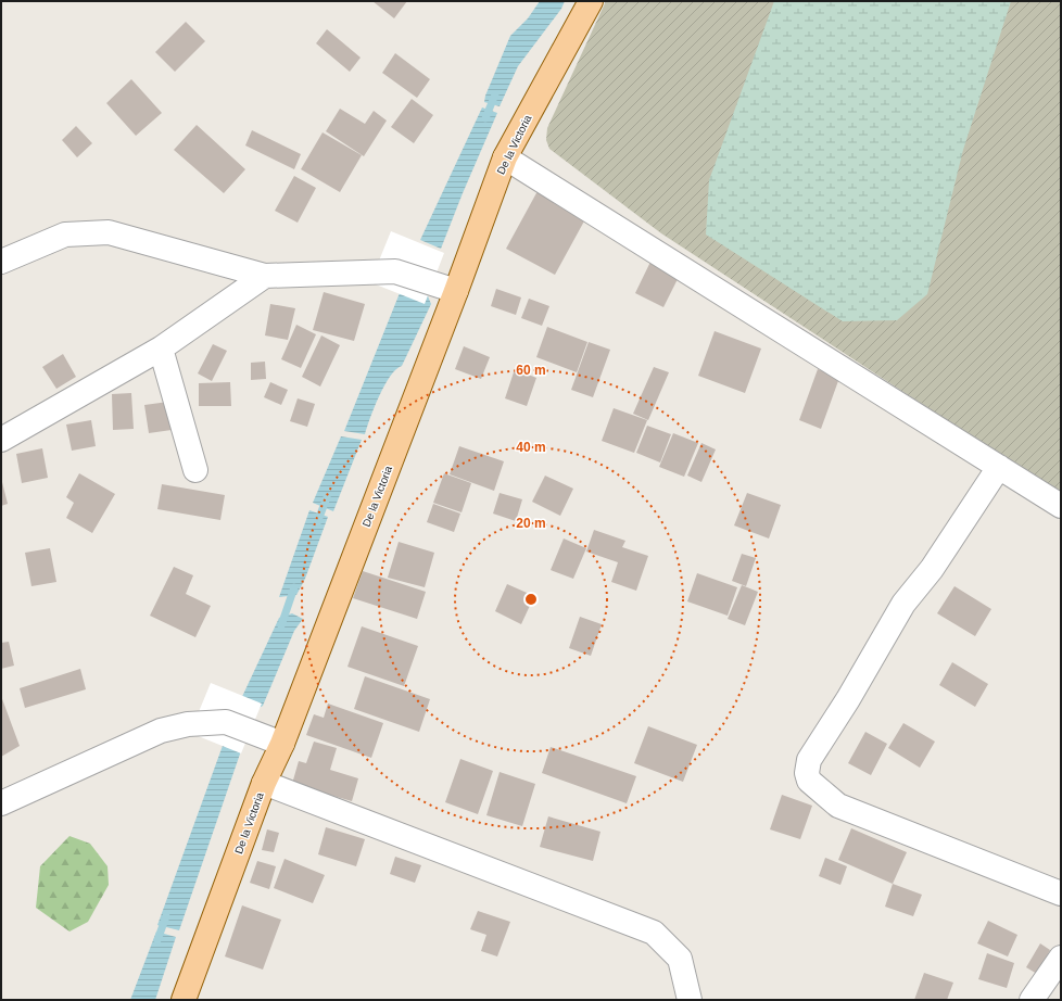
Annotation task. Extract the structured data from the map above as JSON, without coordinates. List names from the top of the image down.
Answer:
{
  "streets": {
    "main road": ["De la Victoria"]
  },
  "rings": ["60 m", "40 m", "20 m"]
}
